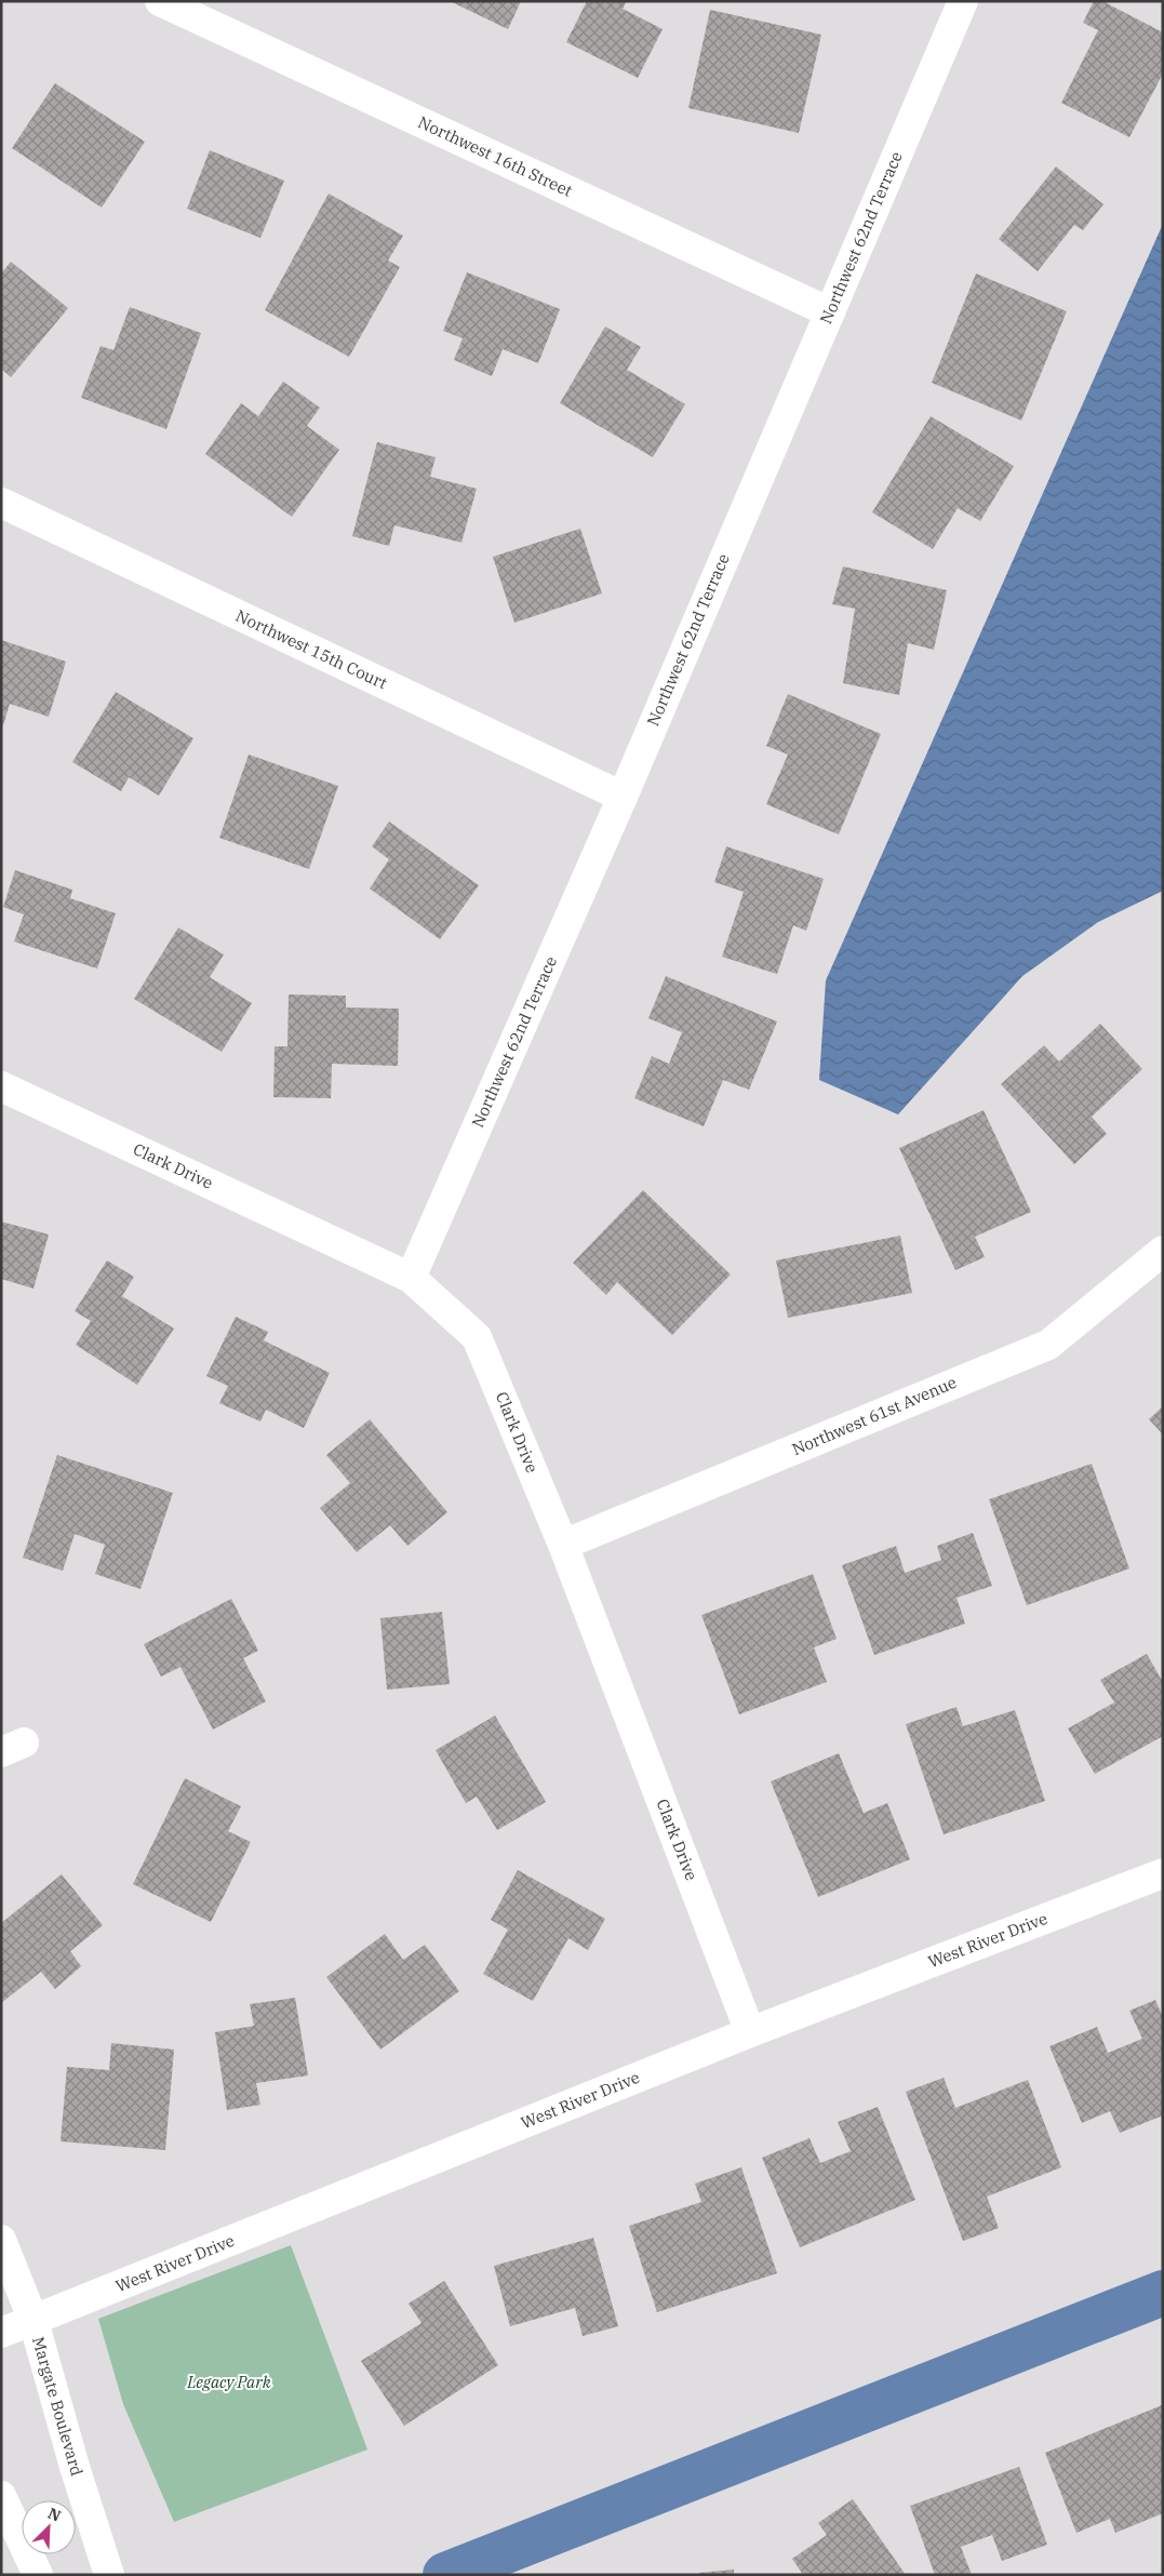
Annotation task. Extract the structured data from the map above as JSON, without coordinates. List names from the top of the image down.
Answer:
{
  "streets": {
    "street": [
      "Northwest 16th Street",
      "Northwest 62nd Terrace",
      "Northwest 15th Court",
      "Clark Drive",
      "Northwest 61st Avenue",
      "West River Drive",
      "Margate Boulevard"
    ]
  },
  "crossings": [
    ["Northwest 16th Street", "Northwest 62nd Terrace"],
    ["Northwest 62nd Terrace", "Northwest 15th Court"],
    ["Northwest 62nd Terrace", "Clark Drive"],
    ["Clark Drive", "Northwest 61st Avenue"],
    ["Clark Drive", "West River Drive"],
    ["West River Drive", "Margate Boulevard"]
  ],
  "parks": ["Legacy Park"],
  "north": "top right"
}
